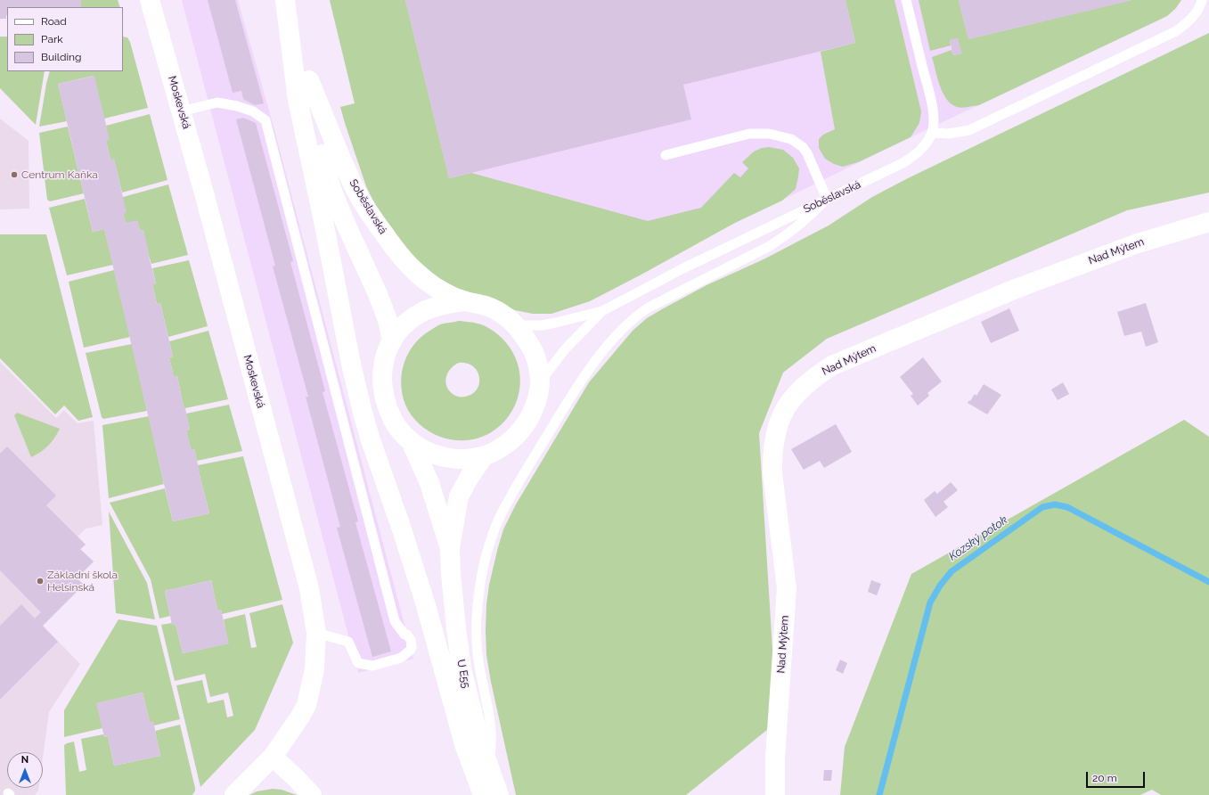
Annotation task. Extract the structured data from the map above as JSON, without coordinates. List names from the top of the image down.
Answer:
{
  "streets": {
    "main road": [
      "Moskevská",
      "Soběslavská",
      "Nad Mýtem",
      "U E55"
    ]
  },
  "water": ["Kozský potok"],
  "places": ["Centrum Kaňka", "Základní škola Helsinská"],
  "legend": ["Road", "Park", "Building"],
  "scale_bar": "20 m",
  "north": "top"
}
